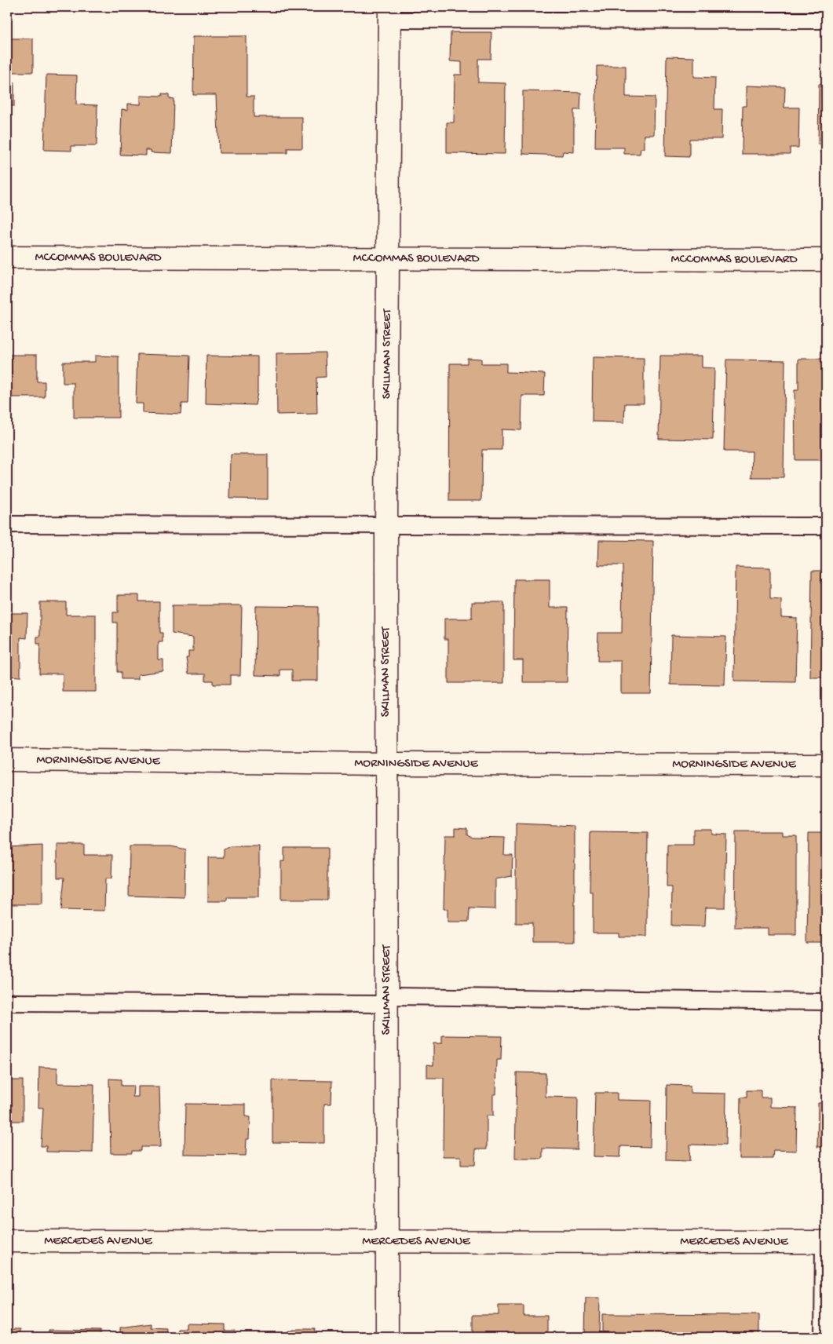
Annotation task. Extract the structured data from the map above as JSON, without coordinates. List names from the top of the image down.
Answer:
{
  "streets": {
    "street": [
      "MCCOMMAS BOULEVARD",
      "SKILLMAN STREET",
      "MORNINGSIDE AVENUE",
      "MERCEDES AVENUE"
    ]
  },
  "crossings": [
    ["MCCOMMAS BOULEVARD", "SKILLMAN STREET"],
    ["SKILLMAN STREET", "MORNINGSIDE AVENUE"],
    ["SKILLMAN STREET", "MERCEDES AVENUE"]
  ]
}
